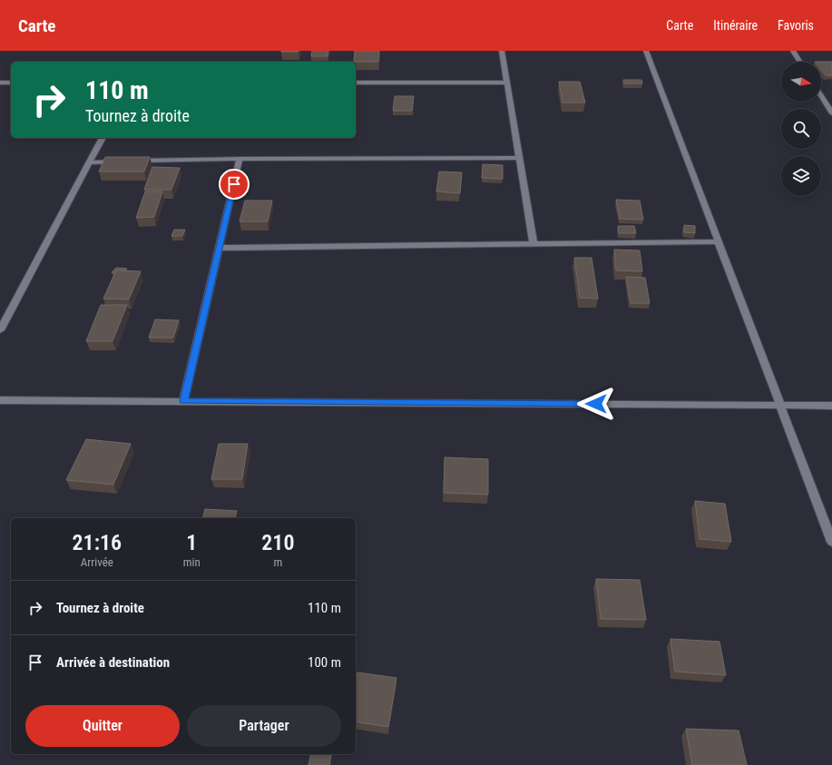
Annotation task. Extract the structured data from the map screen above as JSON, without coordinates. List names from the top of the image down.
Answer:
{
  "north": "right",
  "page": {
    "header": "Carte",
    "nav": ["Carte", "Itinéraire", "Favoris"],
    "turn": ["110 m", "Tournez à droite"],
    "eta": [
      "21:16",
      "Arrivée",
      "1",
      "min",
      "210",
      "m"
    ],
    "list": [
      {
        "name": "Tournez à droite",
        "value": "110 m"
      },
      {
        "name": "Arrivée à destination",
        "value": "100 m"
      }
    ],
    "buttons": ["Quitter", "Partager"]
  }
}
